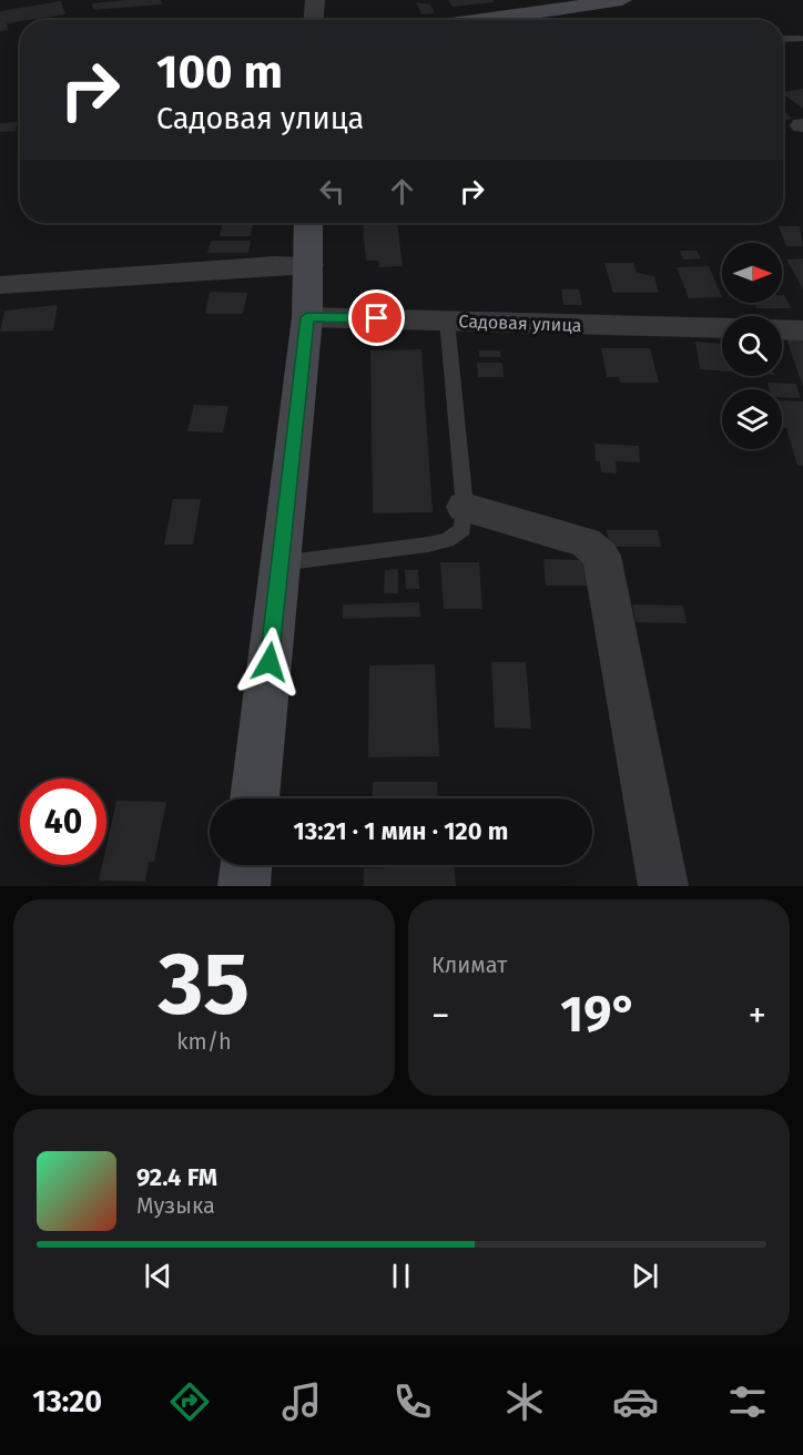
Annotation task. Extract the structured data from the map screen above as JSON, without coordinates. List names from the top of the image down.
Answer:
{
  "streets": {
    "street": ["Садовая улица"]
  },
  "north": "right",
  "page": {
    "turn": ["100 m", "Садовая улица"],
    "limit": "40",
    "trip": "13:21 · 1 мин · 120 m",
    "tile": [
      ["35", "km/h"],
      "Климат"
    ],
    "heat": ["−", "19°", "+"],
    "song": ["92.4 FM", "Музыка"],
    "tabs": "13:20"
  }
}
